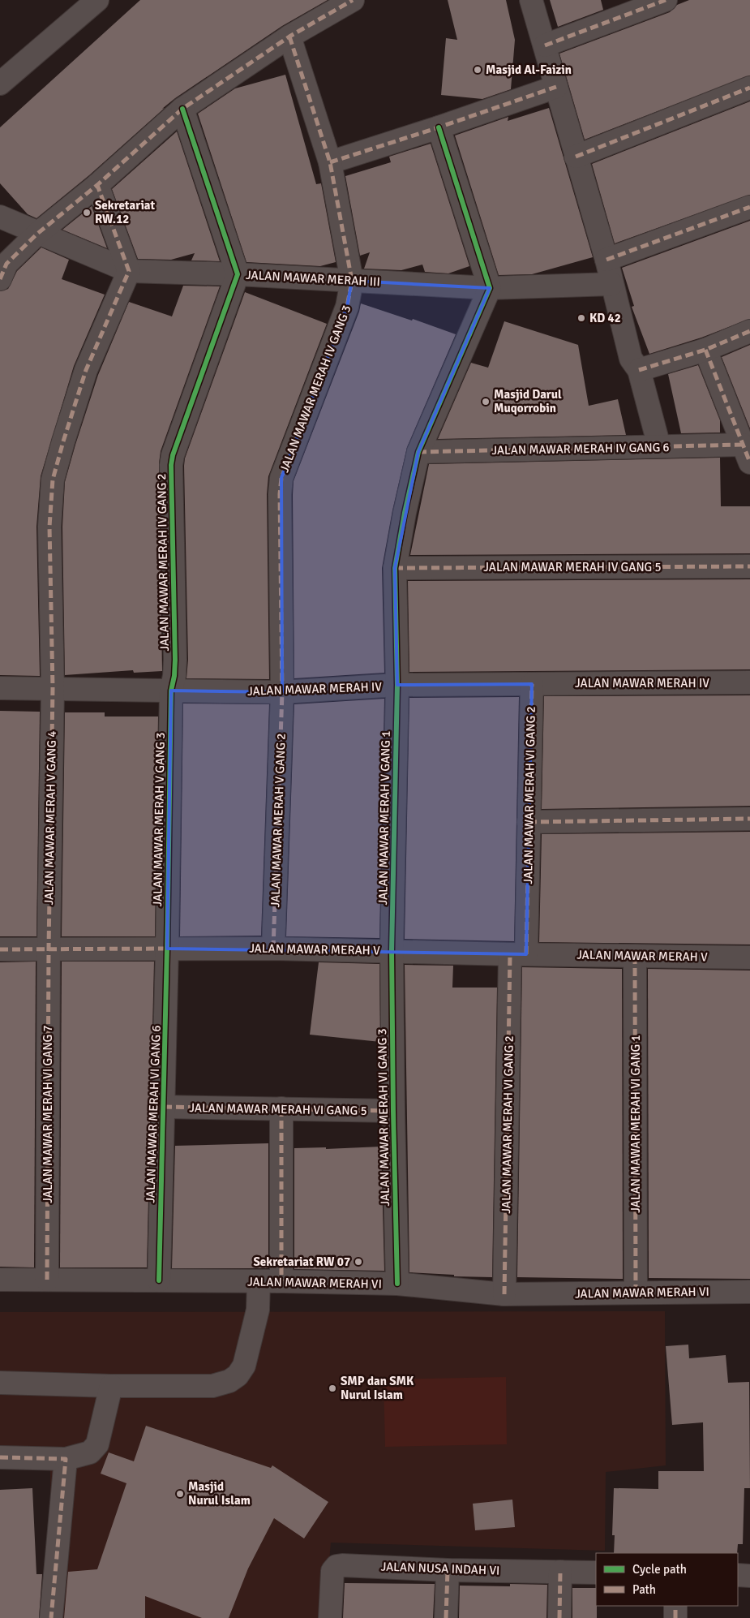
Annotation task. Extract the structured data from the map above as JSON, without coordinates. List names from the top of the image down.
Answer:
{
  "streets": {
    "street": [
      "JALAN MAWAR MERAH III",
      "JALAN MAWAR MERAH IV GANG 3",
      "JALAN MAWAR MERAH IV GANG 6",
      "JALAN MAWAR MERAH IV GANG 2",
      "JALAN MAWAR MERAH IV GANG 5",
      "JALAN MAWAR MERAH IV",
      "JALAN MAWAR MERAH VI GANG 2",
      "JALAN MAWAR MERAH V GANG 4",
      "JALAN MAWAR MERAH V GANG 1",
      "JALAN MAWAR MERAH V GANG 3",
      "JALAN MAWAR MERAH V GANG 2",
      "JALAN MAWAR MERAH V",
      "JALAN MAWAR MERAH VI GANG 5",
      "JALAN MAWAR MERAH VI GANG 7",
      "JALAN MAWAR MERAH VI GANG 6",
      "JALAN MAWAR MERAH VI GANG 3",
      "JALAN MAWAR MERAH VI GANG 1",
      "JALAN MAWAR MERAH VI",
      "JALAN NUSA INDAH VI"
    ]
  },
  "crossings": [
    ["JALAN MAWAR MERAH III", "JALAN MAWAR MERAH IV GANG 3"],
    ["JALAN MAWAR MERAH III", "JALAN MAWAR MERAH IV GANG 2"],
    ["JALAN MAWAR MERAH III", "JALAN MAWAR MERAH V GANG 4"],
    ["JALAN MAWAR MERAH III", "JALAN MAWAR MERAH V GANG 1"],
    ["JALAN MAWAR MERAH IV GANG 3", "JALAN MAWAR MERAH IV"],
    ["JALAN MAWAR MERAH IV GANG 3", "JALAN MAWAR MERAH V GANG 2"],
    ["JALAN MAWAR MERAH IV GANG 6", "JALAN MAWAR MERAH V GANG 1"],
    ["JALAN MAWAR MERAH IV GANG 2", "JALAN MAWAR MERAH IV"],
    ["JALAN MAWAR MERAH IV GANG 2", "JALAN MAWAR MERAH V GANG 3"],
    ["JALAN MAWAR MERAH IV GANG 5", "JALAN MAWAR MERAH V GANG 1"],
    ["JALAN MAWAR MERAH IV", "JALAN MAWAR MERAH VI GANG 2"],
    ["JALAN MAWAR MERAH IV", "JALAN MAWAR MERAH V GANG 4"],
    ["JALAN MAWAR MERAH IV", "JALAN MAWAR MERAH V GANG 1"],
    ["JALAN MAWAR MERAH IV", "JALAN MAWAR MERAH V GANG 3"],
    ["JALAN MAWAR MERAH IV", "JALAN MAWAR MERAH V GANG 2"],
    ["JALAN MAWAR MERAH VI GANG 2", "JALAN MAWAR MERAH V"],
    ["JALAN MAWAR MERAH VI GANG 2", "JALAN MAWAR MERAH VI"],
    ["JALAN MAWAR MERAH V GANG 4", "JALAN MAWAR MERAH V"],
    ["JALAN MAWAR MERAH V GANG 4", "JALAN MAWAR MERAH VI GANG 7"],
    ["JALAN MAWAR MERAH V GANG 1", "JALAN MAWAR MERAH V"],
    ["JALAN MAWAR MERAH V GANG 1", "JALAN MAWAR MERAH VI GANG 3"],
    ["JALAN MAWAR MERAH V GANG 3", "JALAN MAWAR MERAH V"],
    ["JALAN MAWAR MERAH V GANG 3", "JALAN MAWAR MERAH VI GANG 6"],
    ["JALAN MAWAR MERAH V GANG 2", "JALAN MAWAR MERAH V"],
    ["JALAN MAWAR MERAH V", "JALAN MAWAR MERAH VI GANG 7"],
    ["JALAN MAWAR MERAH V", "JALAN MAWAR MERAH VI GANG 6"],
    ["JALAN MAWAR MERAH V", "JALAN MAWAR MERAH VI GANG 3"],
    ["JALAN MAWAR MERAH V", "JALAN MAWAR MERAH VI GANG 1"],
    ["JALAN MAWAR MERAH VI GANG 5", "JALAN MAWAR MERAH VI GANG 6"],
    ["JALAN MAWAR MERAH VI GANG 5", "JALAN MAWAR MERAH VI GANG 3"],
    ["JALAN MAWAR MERAH VI GANG 7", "JALAN MAWAR MERAH VI"],
    ["JALAN MAWAR MERAH VI GANG 6", "JALAN MAWAR MERAH VI"],
    ["JALAN MAWAR MERAH VI GANG 3", "JALAN MAWAR MERAH VI"],
    ["JALAN MAWAR MERAH VI GANG 1", "JALAN MAWAR MERAH VI"]
  ],
  "places": [
    "Masjid Al-Faizin",
    "Sekretariat RW.12",
    "KD 42",
    "Masjid Darul Muqorrobin",
    "Sekretariat RW 07",
    "SMP dan SMK Nurul Islam",
    "Masjid Nurul Islam"
  ],
  "legend": ["Cycle path", "Path"]
}
